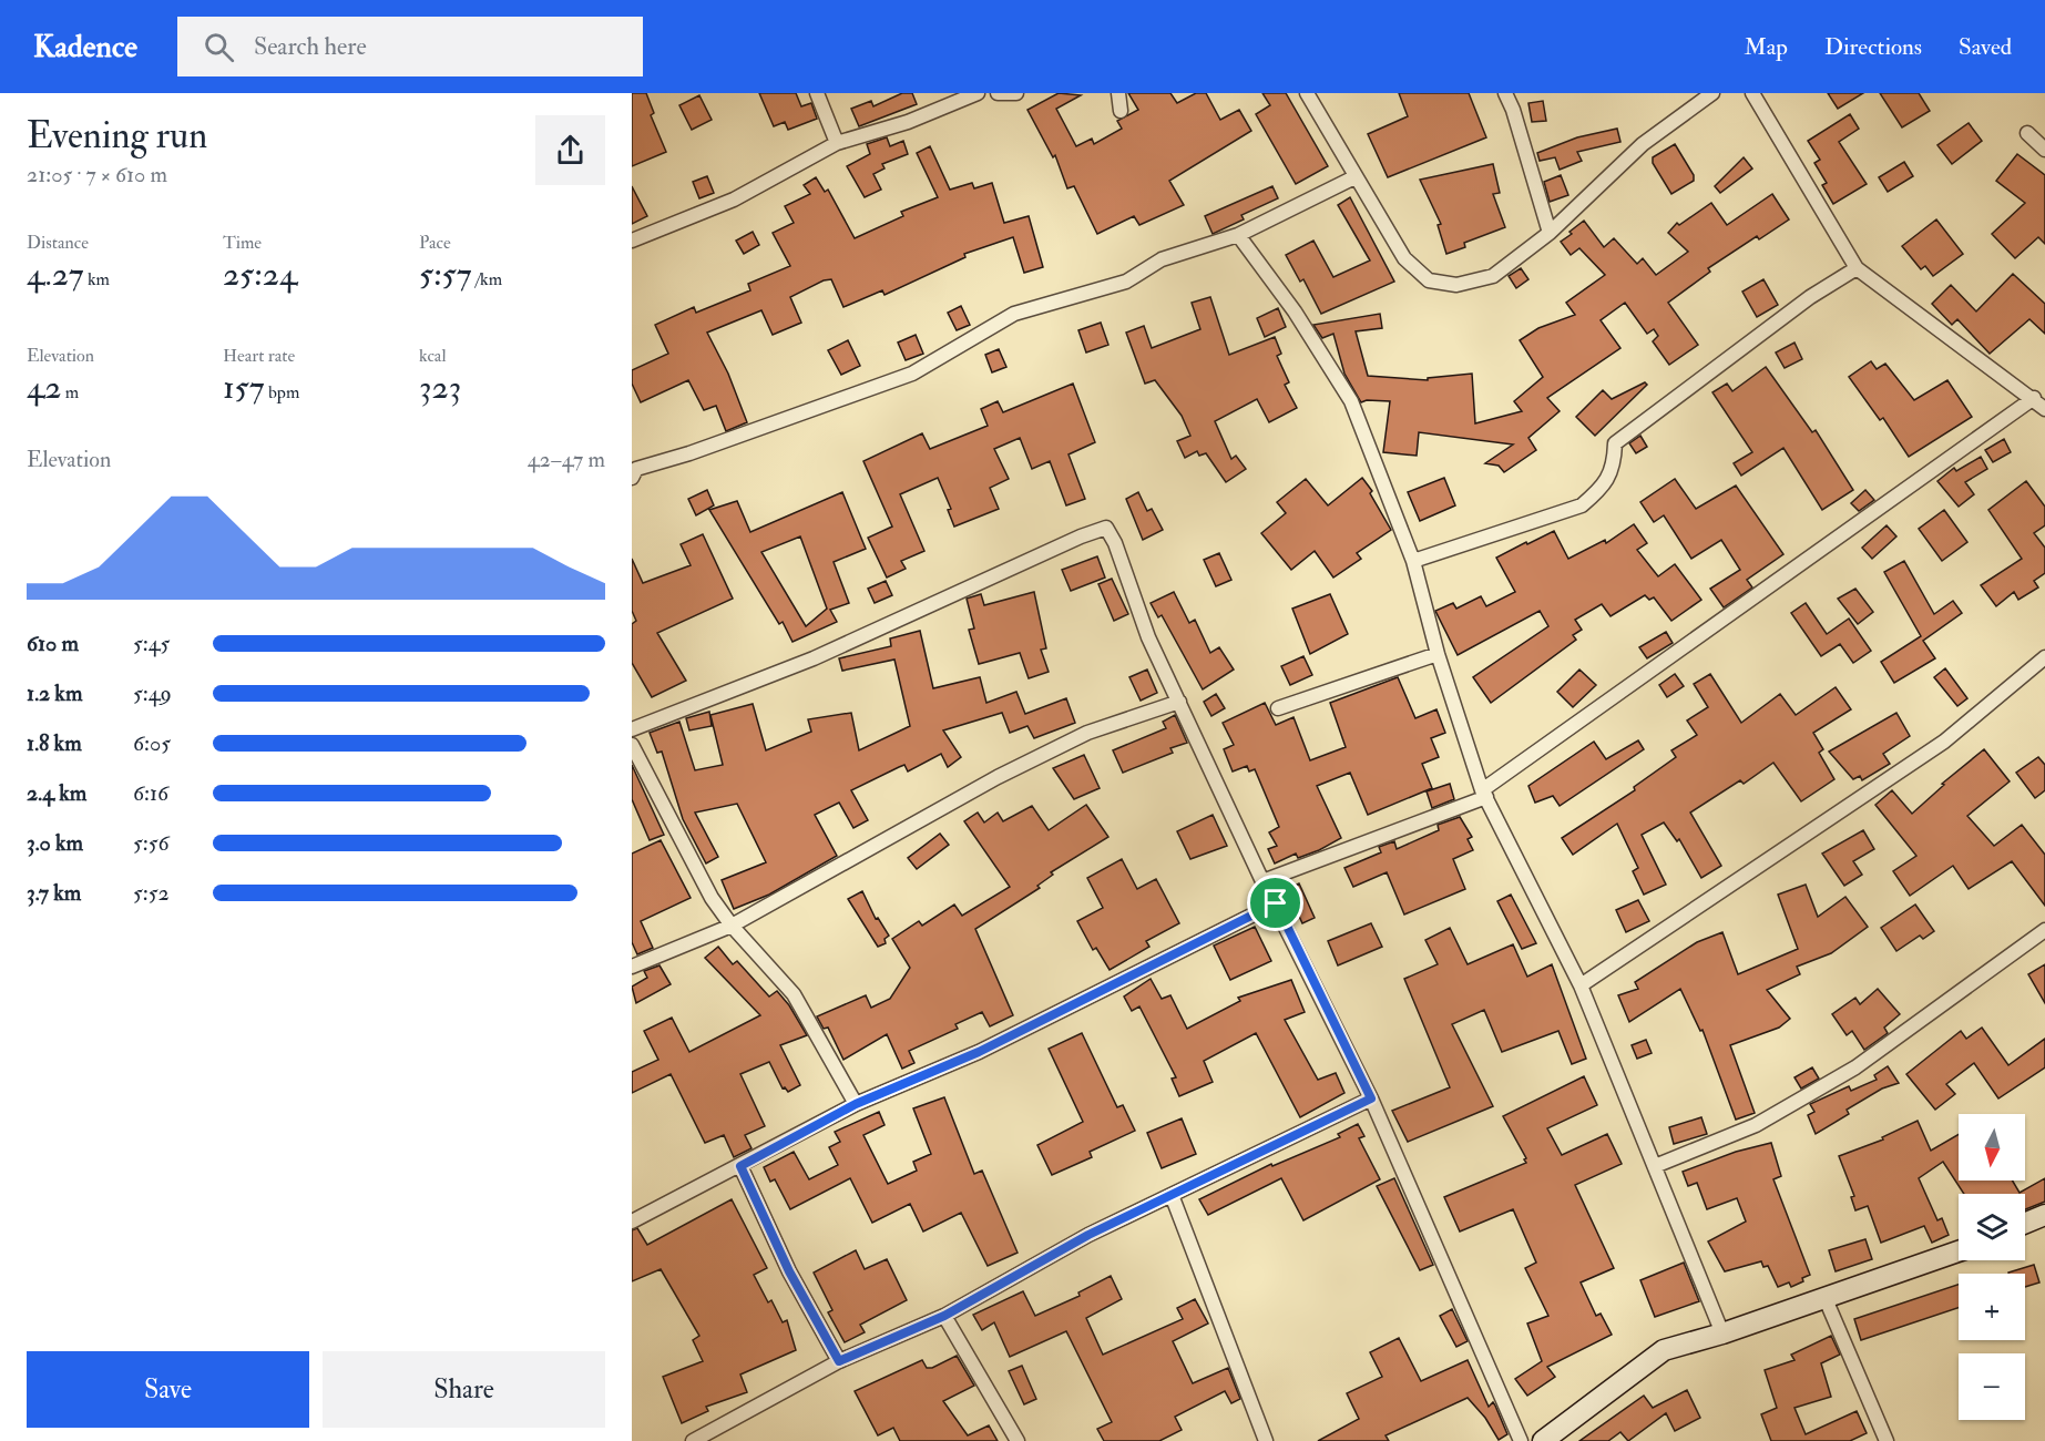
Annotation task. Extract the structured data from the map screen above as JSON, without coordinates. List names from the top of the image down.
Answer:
{
  "north": "bottom",
  "page": {
    "header": "Kadence",
    "search": "Search here",
    "nav": ["Map", "Directions", "Saved"],
    "heading": ["Evening run", "21:05 · 7 × 610 m"],
    "stats": [
      ["Distance", "4.27 km"],
      ["Time", "25:24"],
      ["Pace", "5:57 /km"],
      ["Elevation", "42 m"],
      ["Heart rate", "157 bpm"],
      ["kcal", "323"]
    ],
    "chart": ["Elevation", "42–47 m"],
    "list": [
      {
        "name": "610 m",
        "note": "5:45"
      },
      {
        "name": "1.2 km",
        "note": "5:49"
      },
      {
        "name": "1.8 km",
        "note": "6:05"
      },
      {
        "name": "2.4 km",
        "note": "6:16"
      },
      {
        "name": "3.0 km",
        "note": "5:56"
      },
      {
        "name": "3.7 km",
        "note": "5:52"
      }
    ],
    "map_buttons": ["+", "−"],
    "buttons": ["Save", "Share"]
  }
}
